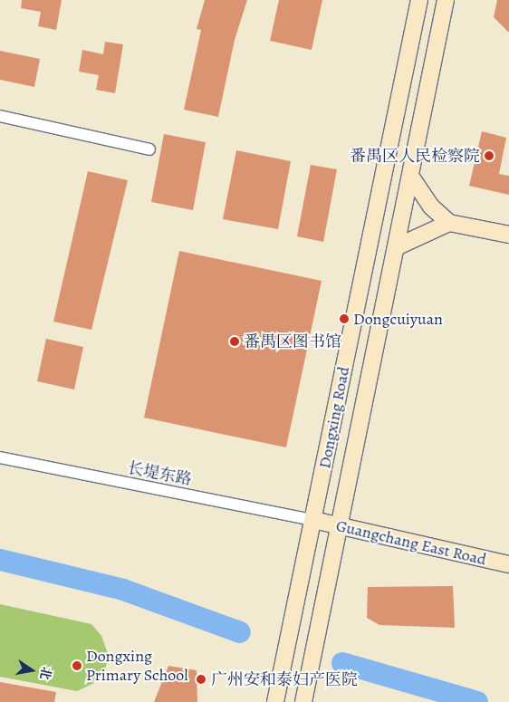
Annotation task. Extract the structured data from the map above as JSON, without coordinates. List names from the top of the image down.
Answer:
{
  "streets": {
    "main road": ["Dongxing Road", "Guangchang East Road"],
    "street": ["长堤东路"]
  },
  "crossings": [
    ["Dongxing Road", "长堤东路"],
    ["Dongxing Road", "Guangchang East Road"],
    ["长堤东路", "Guangchang East Road"]
  ],
  "places": [
    "番禺区人民检察院",
    "Dongcuiyuan",
    "番禺区图书馆",
    "Dongxing Primary School",
    "广州安和泰妇产医院"
  ],
  "north": "right"
}
